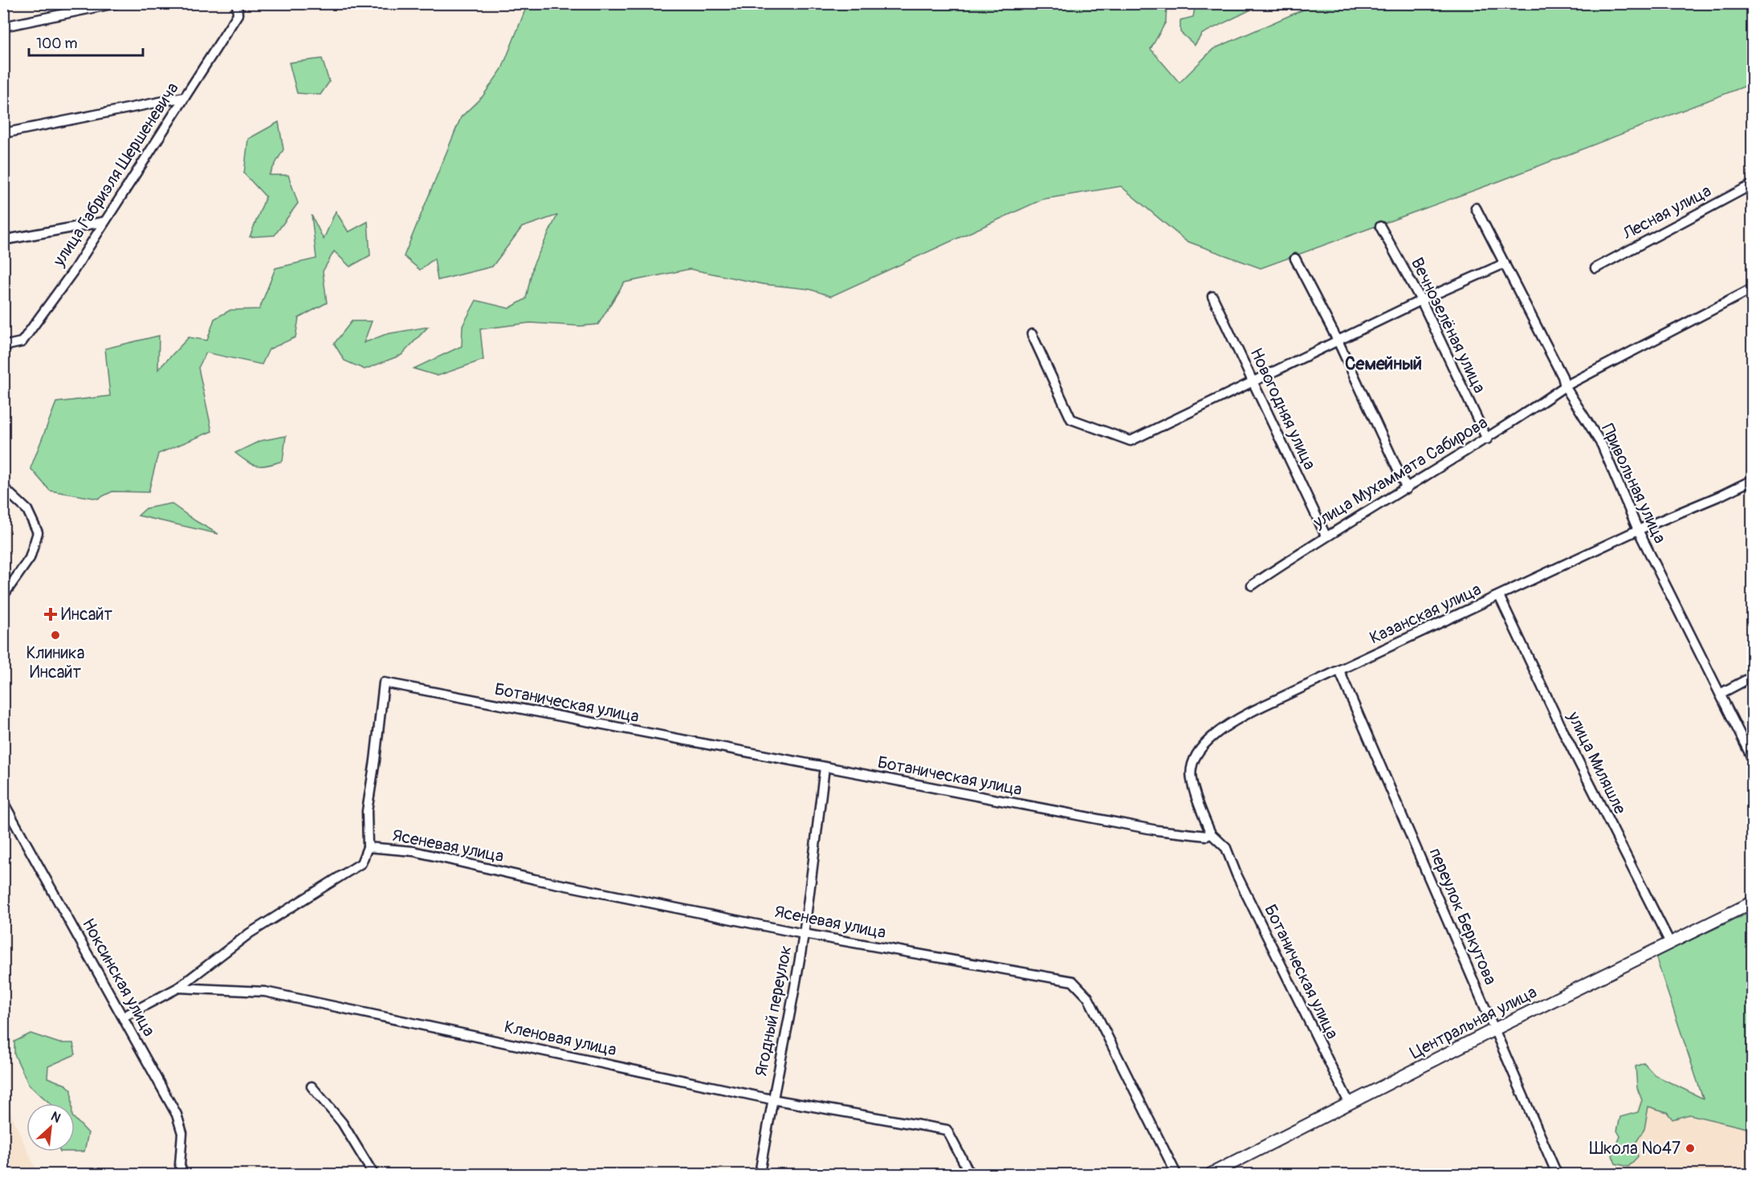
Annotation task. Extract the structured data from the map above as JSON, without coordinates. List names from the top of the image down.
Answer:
{
  "streets": {
    "street": [
      "улица Габриэля Шершеневича",
      "Лесная улица",
      "Вечнозелёная улица",
      "Новогодняя улица",
      "улица Мухаммата Сабирова",
      "Привольная улица",
      "Казанская улица",
      "Ботаническая улица",
      "улица Миляшле",
      "Ясеневая улица",
      "переулок Беркутова",
      "Ноксинская улица",
      "Ягодный переулок",
      "Центральная улица",
      "Кленовая улица"
    ]
  },
  "crossings": [
    ["Вечнозелёная улица", "улица Мухаммата Сабирова"],
    ["Новогодняя улица", "улица Мухаммата Сабирова"],
    ["улица Мухаммата Сабирова", "Привольная улица"],
    ["Привольная улица", "Казанская улица"],
    ["Казанская улица", "Ботаническая улица"],
    ["Казанская улица", "улица Миляшле"],
    ["Казанская улица", "переулок Беркутова"],
    ["Ботаническая улица", "Ясеневая улица"],
    ["Ботаническая улица", "Ягодный переулок"],
    ["Ботаническая улица", "Центральная улица"],
    ["улица Миляшле", "Центральная улица"],
    ["Ясеневая улица", "Ягодный переулок"],
    ["переулок Беркутова", "Центральная улица"],
    ["Ягодный переулок", "Кленовая улица"]
  ],
  "districts": ["Семейный"],
  "places": {
    "health": ["Инсайт"],
    "other": ["Клиника Инсайт", "Школа №47"]
  },
  "scale_bar": "100 m",
  "north": "top right"
}
